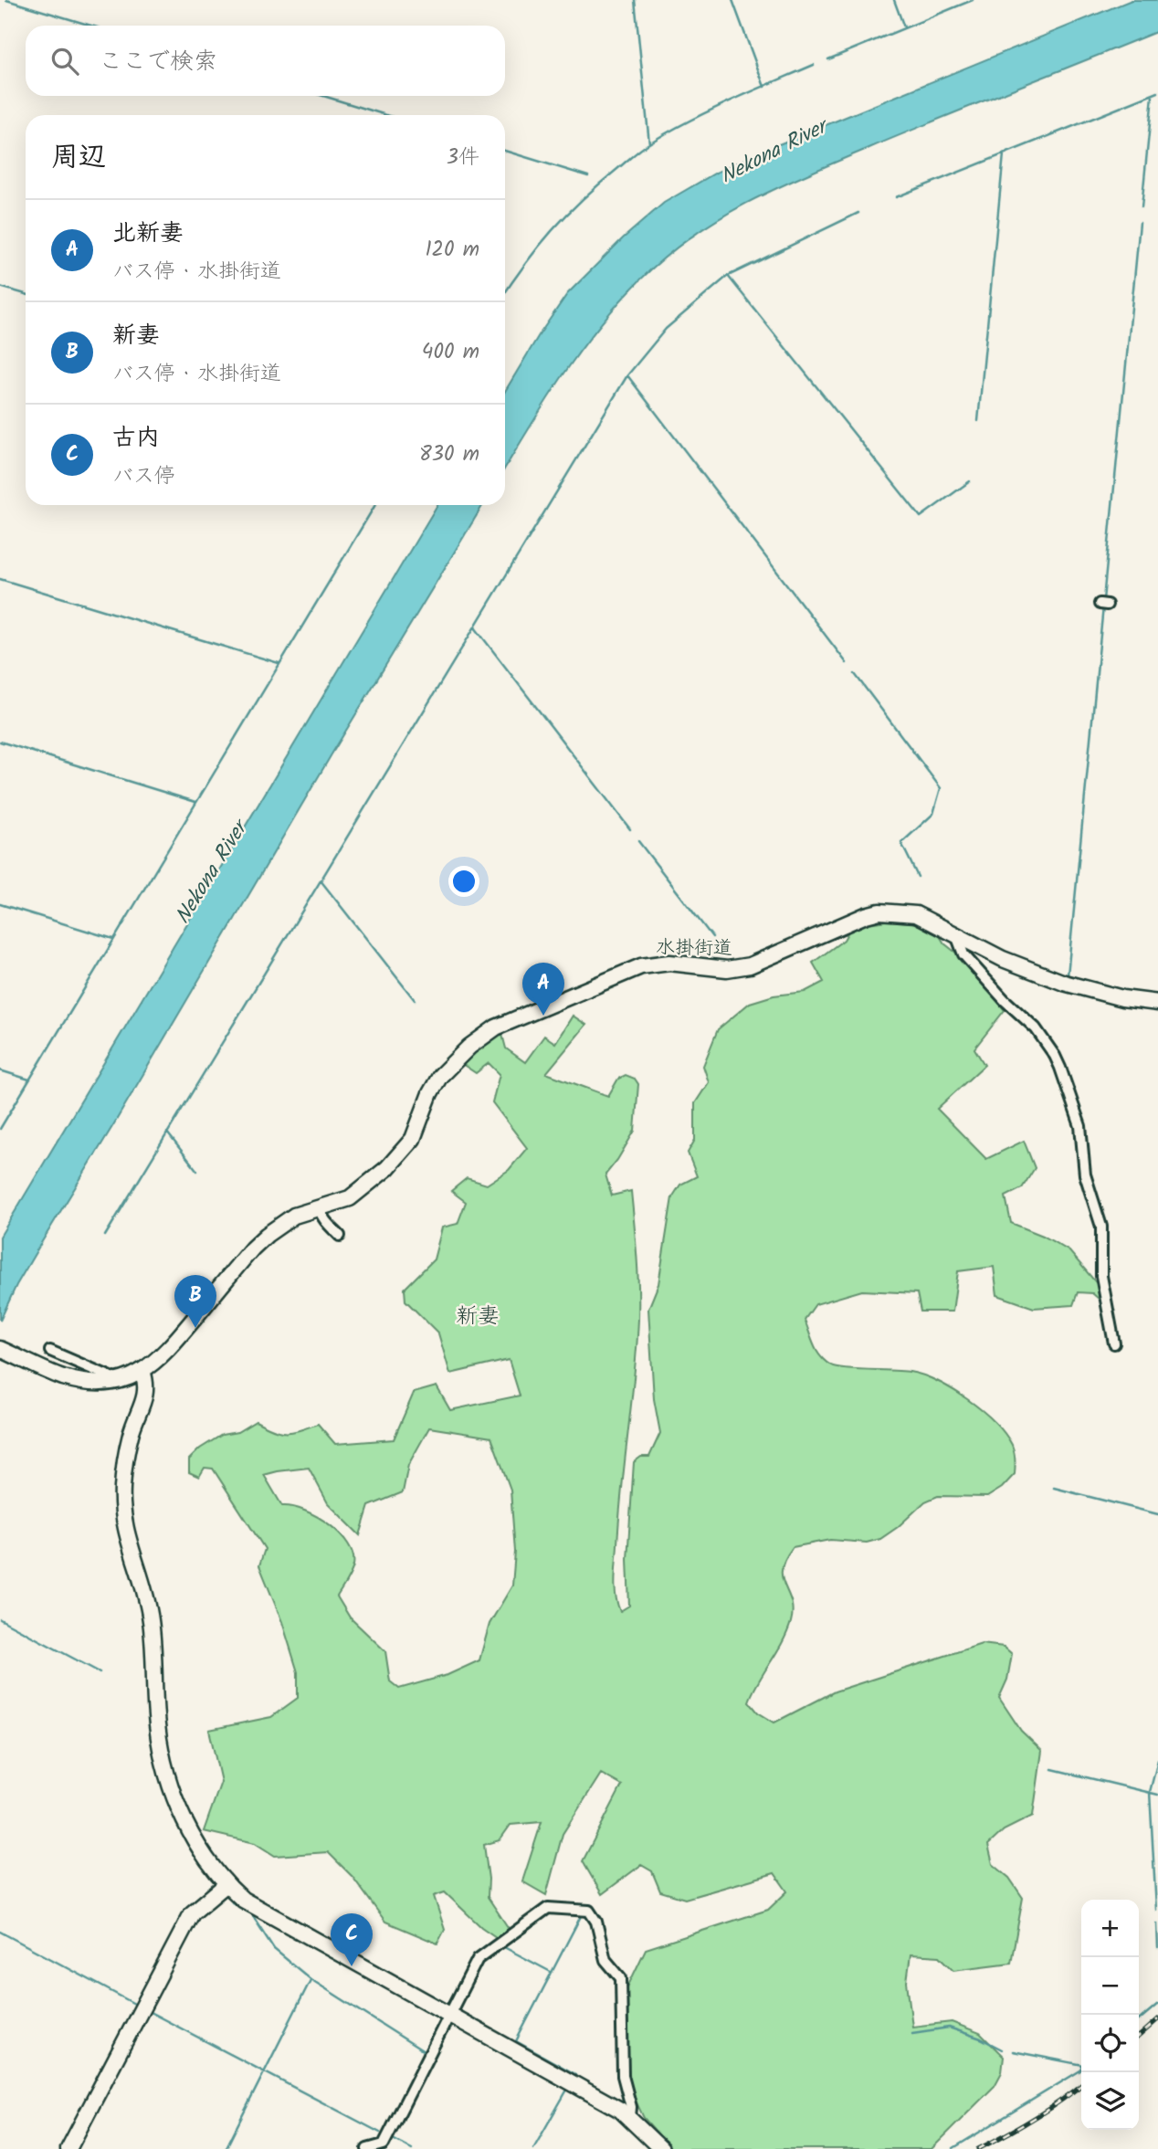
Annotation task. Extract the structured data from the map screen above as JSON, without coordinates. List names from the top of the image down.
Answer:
{
  "streets": {
    "main road": ["水掛街道"]
  },
  "districts": ["新妻"],
  "water": ["Nekona River"],
  "page": {
    "search": "ここで検索",
    "heading": ["周辺", "3件"],
    "list": [
      {
        "mark": "A",
        "name": "北新妻",
        "note": "バス停 · 水掛街道",
        "value": "120 m"
      },
      {
        "mark": "B",
        "name": "新妻",
        "note": "バス停 · 水掛街道",
        "value": "400 m"
      },
      {
        "mark": "C",
        "name": "古内",
        "note": "バス停",
        "value": "830 m"
      }
    ],
    "pins": ["A", "B", "C"],
    "map_buttons": ["+", "−"]
  }
}
